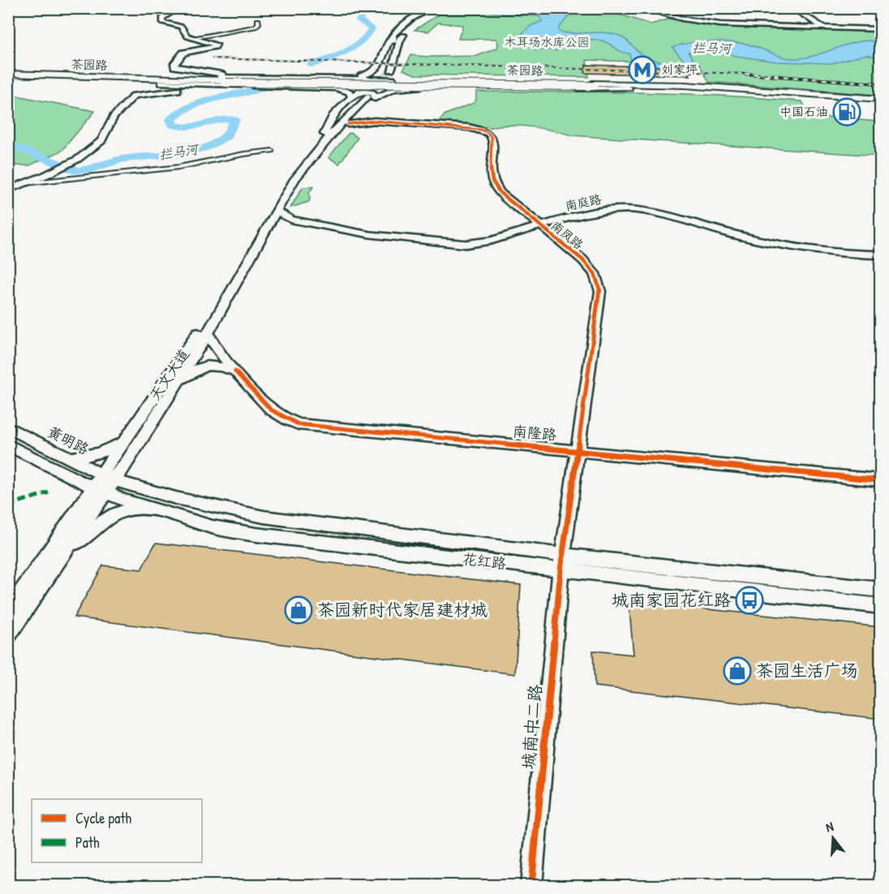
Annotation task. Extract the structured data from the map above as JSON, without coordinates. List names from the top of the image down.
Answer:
{
  "streets": {
    "main road": ["茶园路"],
    "street": [
      "南庭路",
      "南凤路",
      "天文大道",
      "南隆路",
      "黄明路",
      "花红路",
      "城南中二路"
    ]
  },
  "crossings": [
    ["茶园路", "天文大道"],
    ["南庭路", "南凤路"],
    ["南凤路", "南隆路"],
    ["南凤路", "花红路"],
    ["南凤路", "城南中二路"],
    ["天文大道", "南隆路"],
    ["天文大道", "黄明路"],
    ["天文大道", "花红路"],
    ["黄明路", "花红路"],
    ["花红路", "城南中二路"]
  ],
  "water": ["拦马河"],
  "parks": ["木耳场水库公园"],
  "places": {
    "metro station": ["刘家坪"],
    "fuel station": ["中国石油"],
    "bus stop": ["城南家园花红路"],
    "shop": ["茶园新时代家居建材城", "茶园生活广场"]
  },
  "legend": ["Cycle path", "Path"],
  "north": "top"
}
